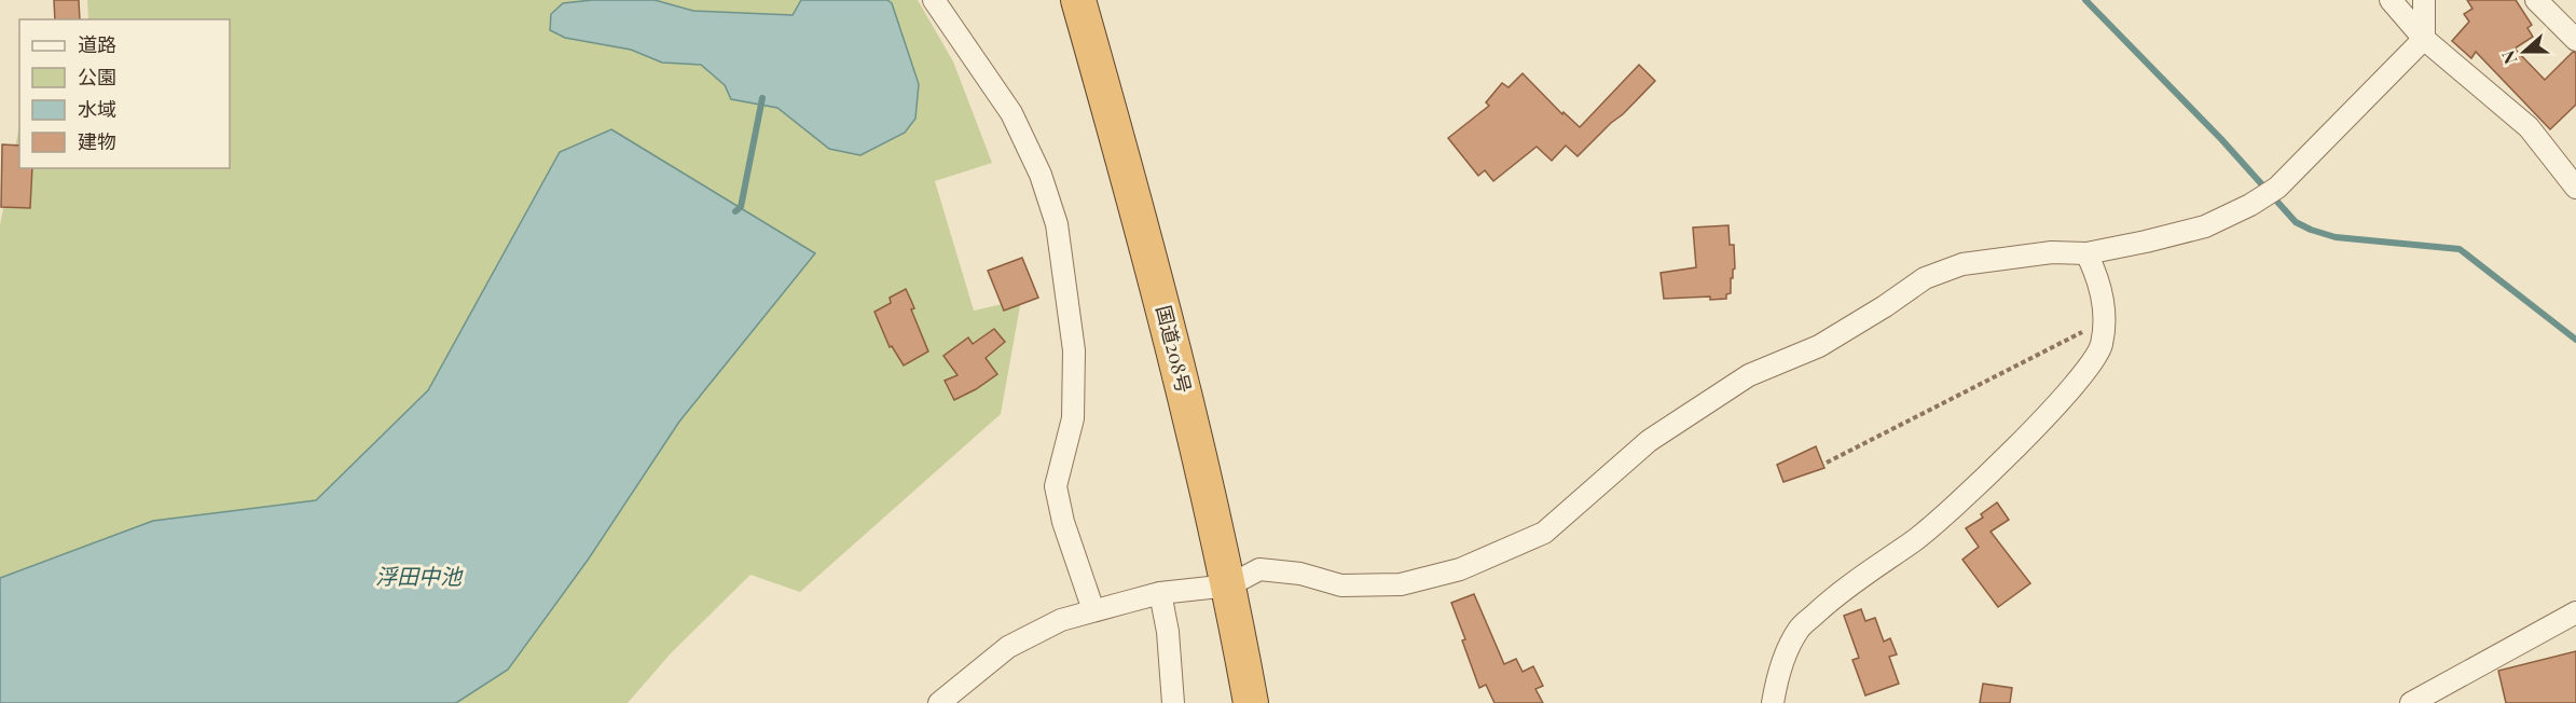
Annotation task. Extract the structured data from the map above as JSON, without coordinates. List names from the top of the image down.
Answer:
{
  "streets": {
    "highway": ["国道208号"]
  },
  "water": ["浮田中池"],
  "legend": [
    "道路",
    "公園",
    "水域",
    "建物"
  ],
  "north": "left"
}
